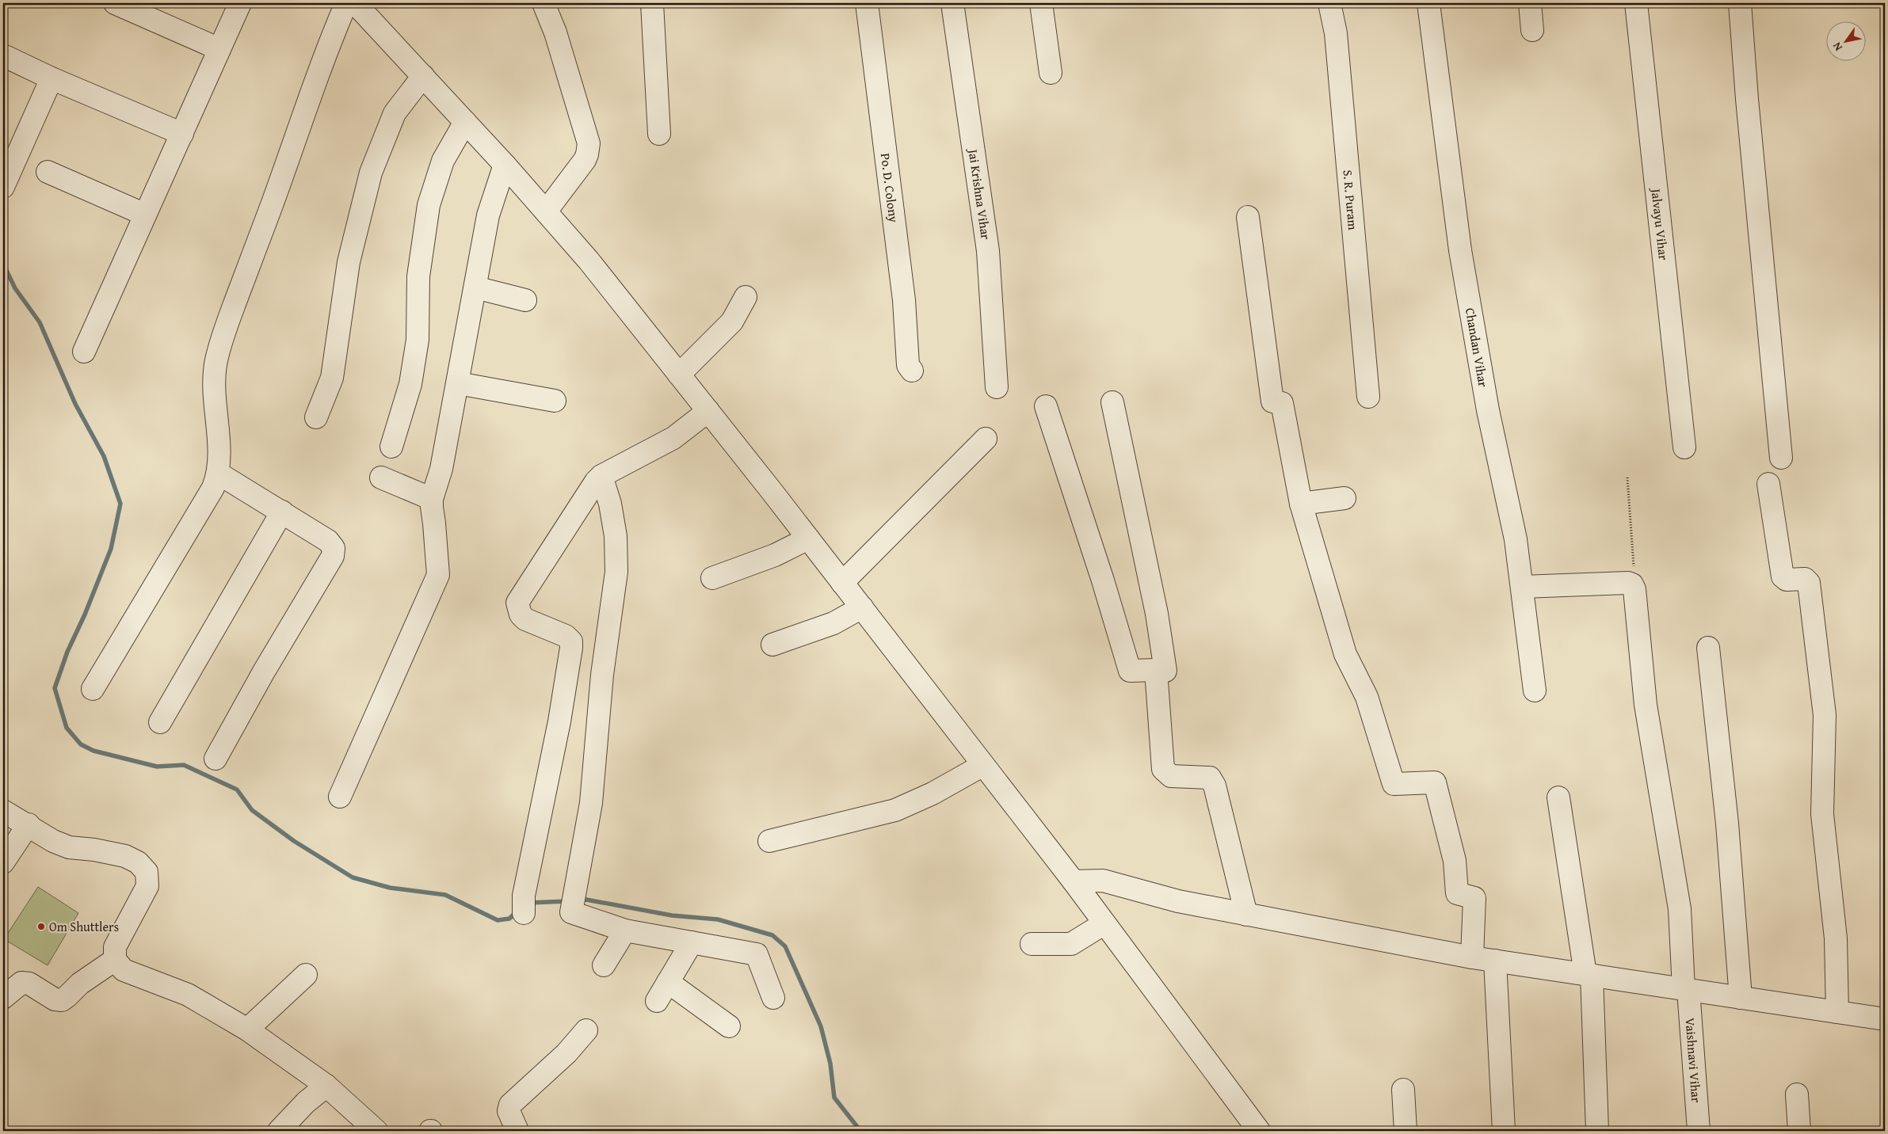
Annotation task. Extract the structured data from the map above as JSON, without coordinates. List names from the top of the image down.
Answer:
{
  "streets": {
    "street": [
      "Po. D. Colony",
      "Jai Krishna Vihar",
      "S. R. Puram",
      "Jalvayu Vihar",
      "Chandan Vihar",
      "Vaishnavi Vihar"
    ]
  },
  "places": ["Om Shuttlers"],
  "north": "bottom left"
}
